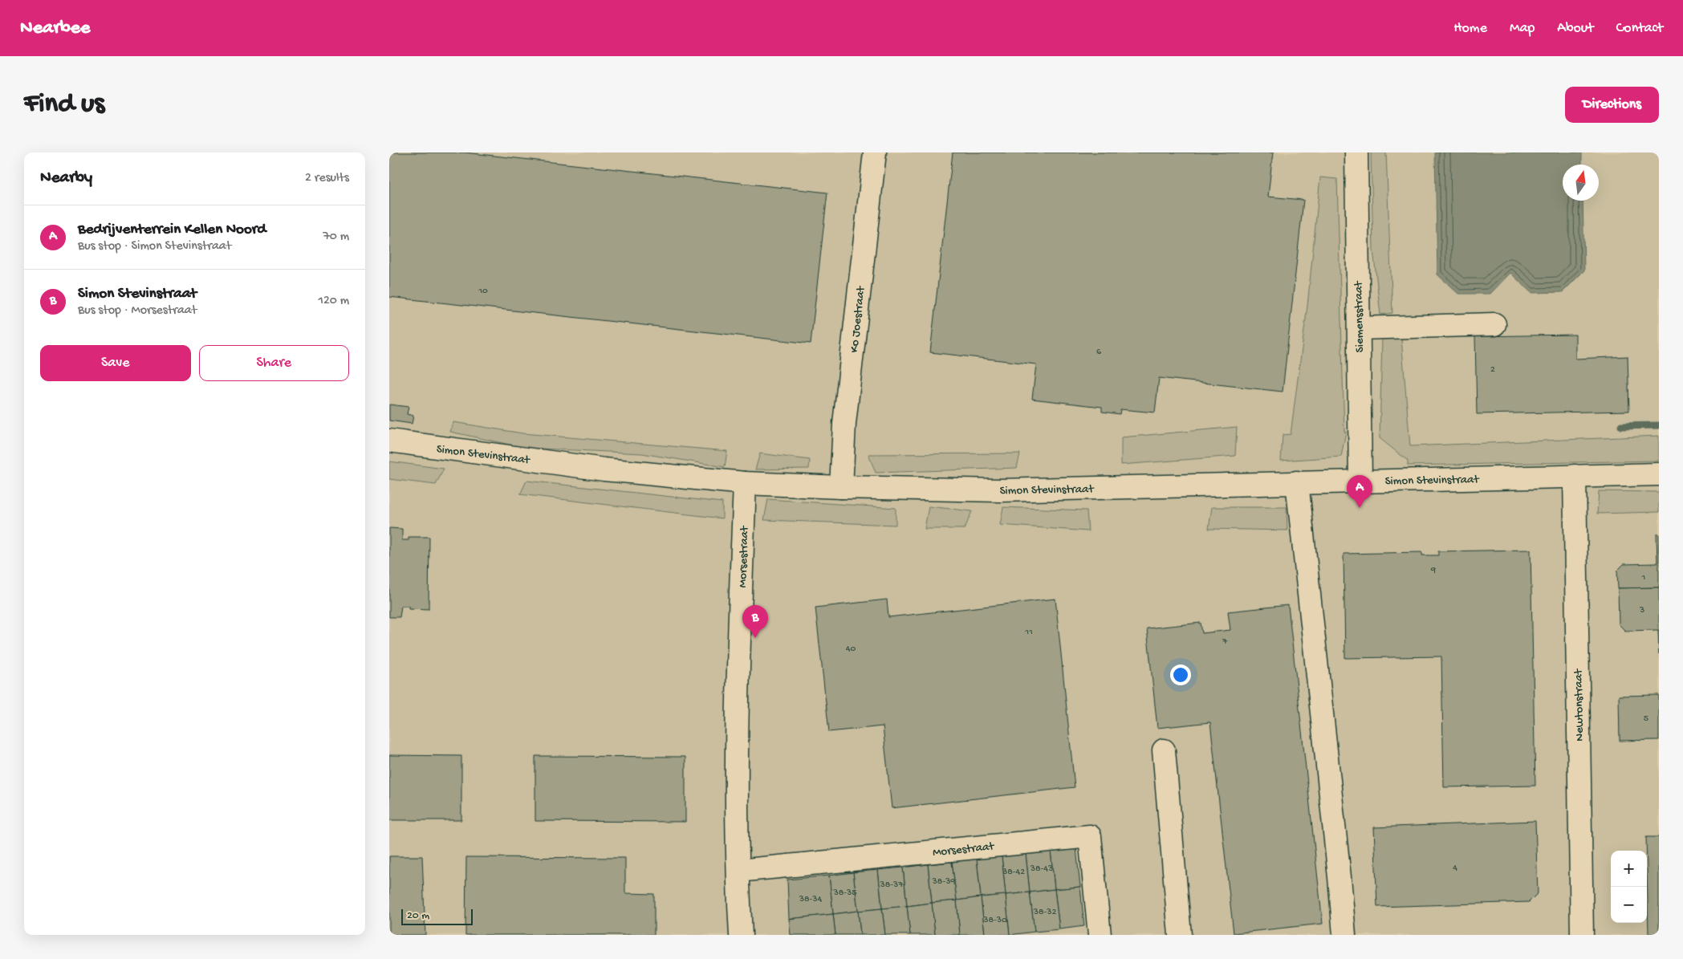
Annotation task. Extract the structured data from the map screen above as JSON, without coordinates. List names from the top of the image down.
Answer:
{
  "streets": {
    "street": [
      "Siemensstraat",
      "Ko Joestraat",
      "Simon Stevinstraat",
      "Morsestraat",
      "Newtonstraat"
    ]
  },
  "crossings": [
    ["Siemensstraat", "Simon Stevinstraat"],
    ["Ko Joestraat", "Simon Stevinstraat"],
    ["Simon Stevinstraat", "Morsestraat"],
    ["Simon Stevinstraat", "Newtonstraat"]
  ],
  "house_numbers": [
    "10",
    "6",
    "2",
    "9",
    "1",
    "3",
    "11",
    "7",
    "40",
    "5",
    "4",
    "38-43",
    "38-42",
    "38-39",
    "38-37",
    "38-35",
    "38-34",
    "38-32",
    "38-30"
  ],
  "scale_bar": "20 m",
  "north": "top",
  "page": {
    "header": "Nearbee",
    "nav": [
      "Home",
      "Map",
      "About",
      "Contact"
    ],
    "buttons": [
      "Directions",
      ["Save", "Share"]
    ],
    "title": "Find us",
    "heading": ["Nearby", "2 results"],
    "list": [
      {
        "mark": "A",
        "name": "Bedrijventerrein Kellen Noord",
        "note": "Bus stop · Simon Stevinstraat",
        "value": "70 m"
      },
      {
        "mark": "B",
        "name": "Simon Stevinstraat",
        "note": "Bus stop · Morsestraat",
        "value": "120 m"
      }
    ],
    "pins": ["A", "B"],
    "map_buttons": ["+", "−"],
    "scale": "20 m"
  }
}
